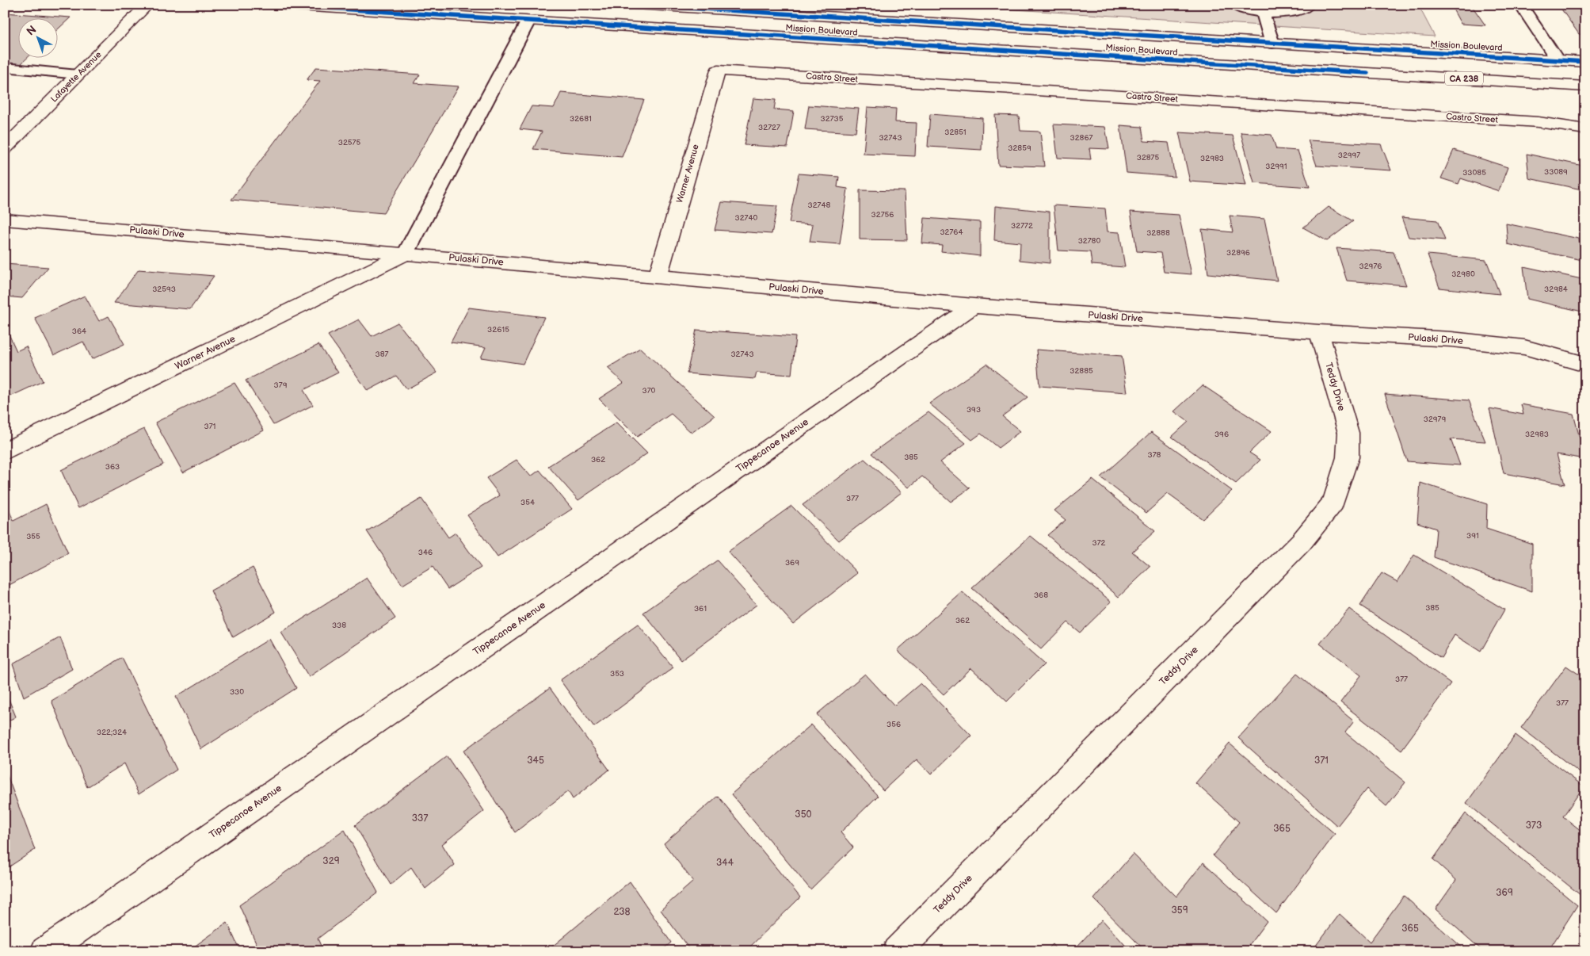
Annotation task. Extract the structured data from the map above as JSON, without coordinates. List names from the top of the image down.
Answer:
{
  "streets": {
    "street": [
      "Mission Boulevard",
      "Lafayette Avenue",
      "Castro Street",
      "CA 238",
      "Warner Avenue",
      "Pulaski Drive",
      "Teddy Drive",
      "Tippecanoe Avenue"
    ]
  },
  "crossings": [
    ["Castro Street", "Warner Avenue"],
    ["Warner Avenue", "Pulaski Drive"],
    ["Pulaski Drive", "Teddy Drive"],
    ["Pulaski Drive", "Tippecanoe Avenue"]
  ],
  "house_numbers": [
    "32681",
    "32735",
    "32727",
    "32851",
    "32743",
    "32867",
    "32575",
    "32859",
    "32997",
    "32875",
    "32983",
    "32991",
    "33089",
    "33085",
    "32748",
    "32756",
    "32740",
    "32772",
    "32764",
    "32888",
    "32780",
    "32896",
    "32976",
    "32980",
    "32593",
    "32984",
    "32615",
    "364",
    "387",
    "32743",
    "32885",
    "379",
    "370",
    "393",
    "32979",
    "371",
    "396",
    "32983",
    "378",
    "385",
    "362",
    "363",
    "377",
    "354",
    "391",
    "355",
    "372",
    "346",
    "369",
    "368",
    "385",
    "361",
    "362",
    "338",
    "353",
    "377",
    "330",
    "377",
    "356",
    "322;324",
    "345",
    "371",
    "350",
    "337",
    "373",
    "365",
    "329",
    "344",
    "369",
    "359",
    "238",
    "365"
  ],
  "north": "top left"
}
